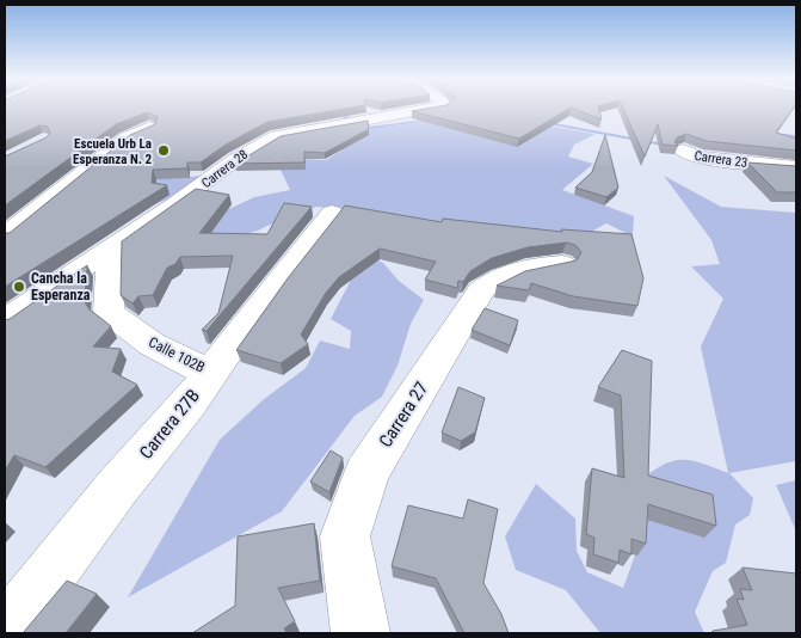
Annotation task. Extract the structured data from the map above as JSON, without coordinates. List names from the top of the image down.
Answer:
{
  "streets": {
    "street": [
      "Carrera 23",
      "Carrera 28",
      "Calle 102B",
      "Carrera 27",
      "Carrera 27B"
    ]
  },
  "crossings": [
    ["Carrera 28", "Calle 102B"],
    ["Calle 102B", "Carrera 27B"]
  ],
  "places": ["Escuela Urb La Esperanza N. 2", "Cancha la Esperanza"]
}
